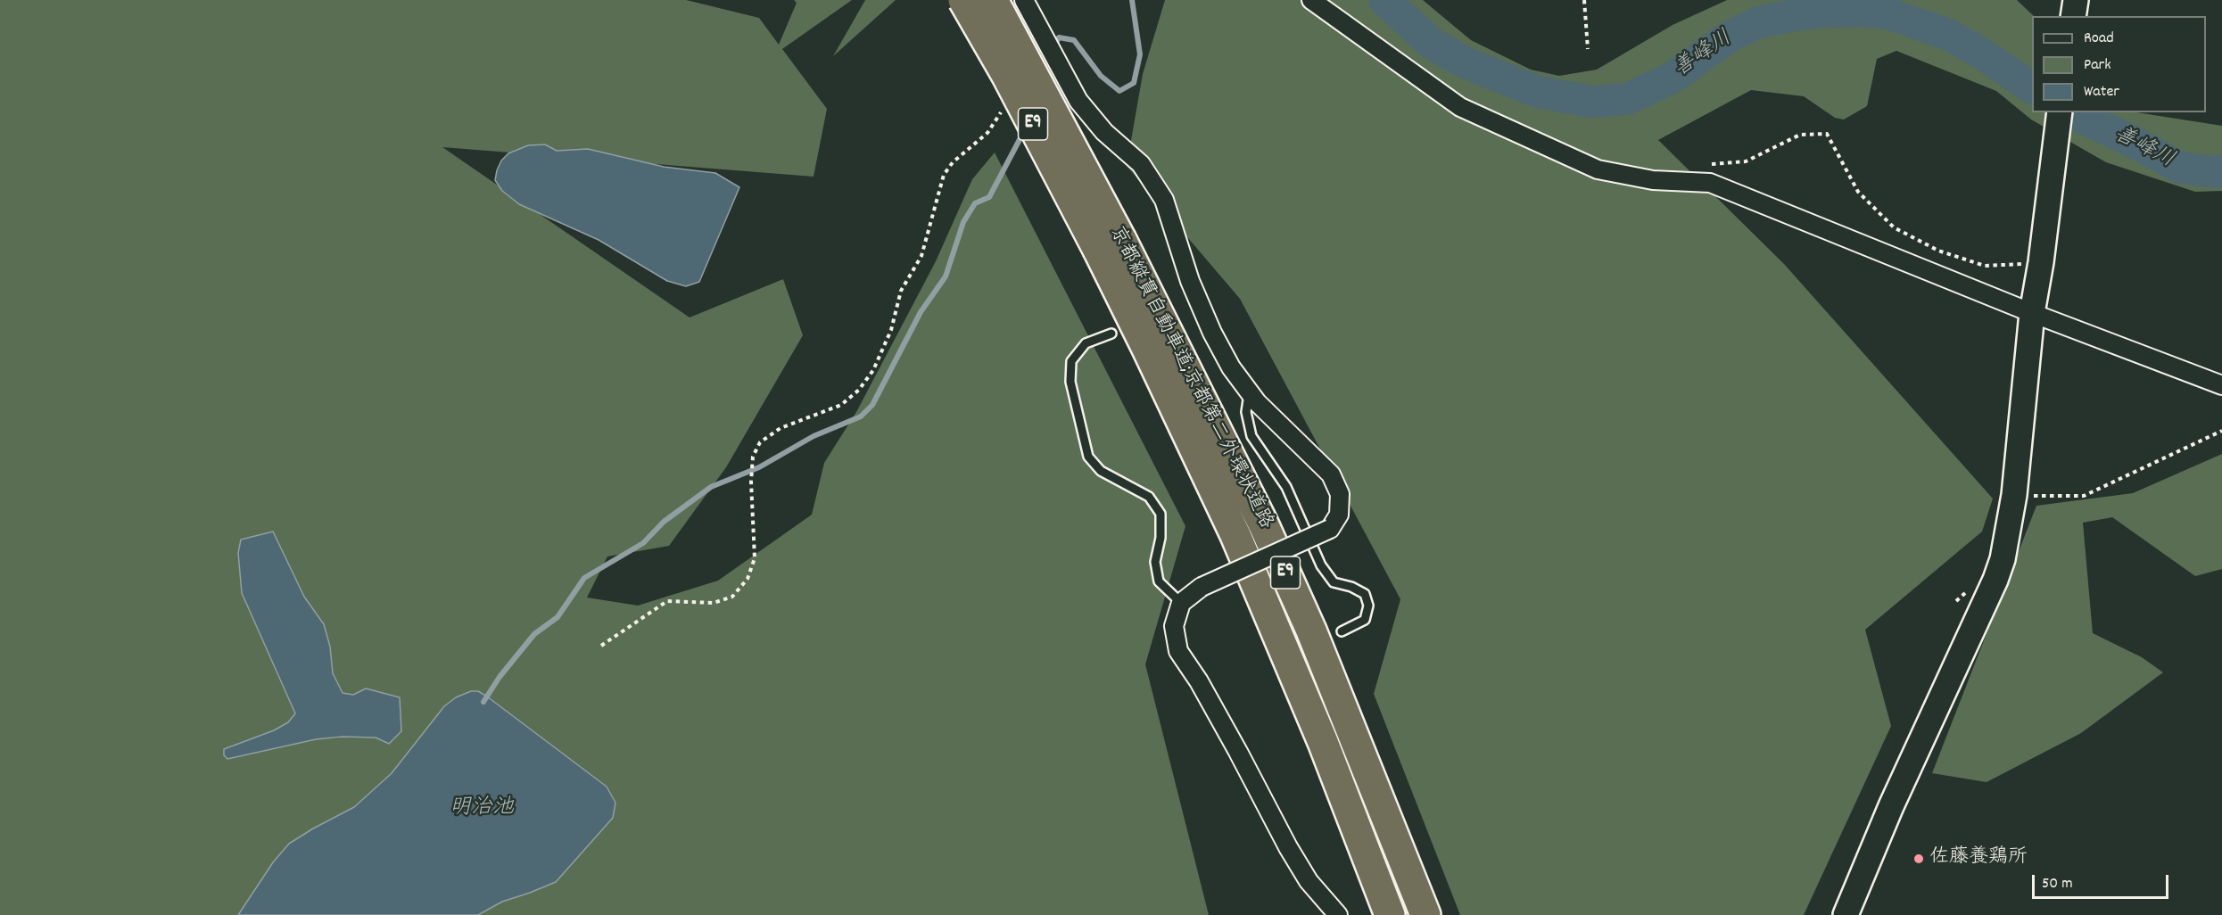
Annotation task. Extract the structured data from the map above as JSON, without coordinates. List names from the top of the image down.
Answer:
{
  "streets": {
    "highway": ["E9", "京都縦貫自動車道;京都第二外環状道路"]
  },
  "water": ["善峰川", "明治池"],
  "places": ["佐藤養鶏所"],
  "legend": ["Road", "Park", "Water"],
  "scale_bar": "50 m"
}
